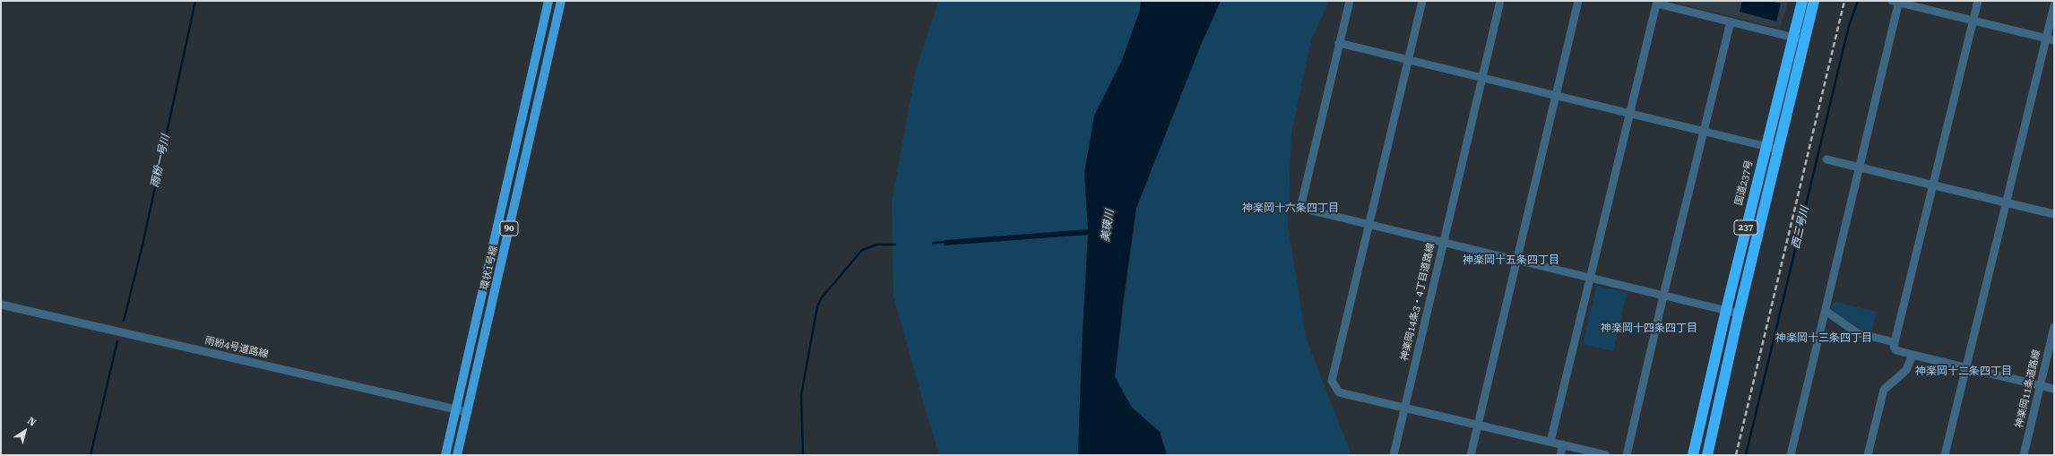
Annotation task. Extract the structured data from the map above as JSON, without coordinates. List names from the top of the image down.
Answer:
{
  "streets": {
    "highway": ["国道237号", "237"],
    "main road": ["90", "環状1号線"],
    "street": ["神楽岡14条3・4丁目道路線", "雨紛4号道路線", "神楽岡11条道路線"]
  },
  "crossings": [
    ["環状1号線", "雨紛4号道路線"]
  ],
  "districts": [
    "神楽岡十六条四丁目",
    "神楽岡十五条四丁目",
    "神楽岡十四条四丁目",
    "神楽岡十三条四丁目",
    "神楽岡十二条四丁目"
  ],
  "water": ["雨粉一号川", "美瑛川", "西三号川"],
  "north": "top right"
}
